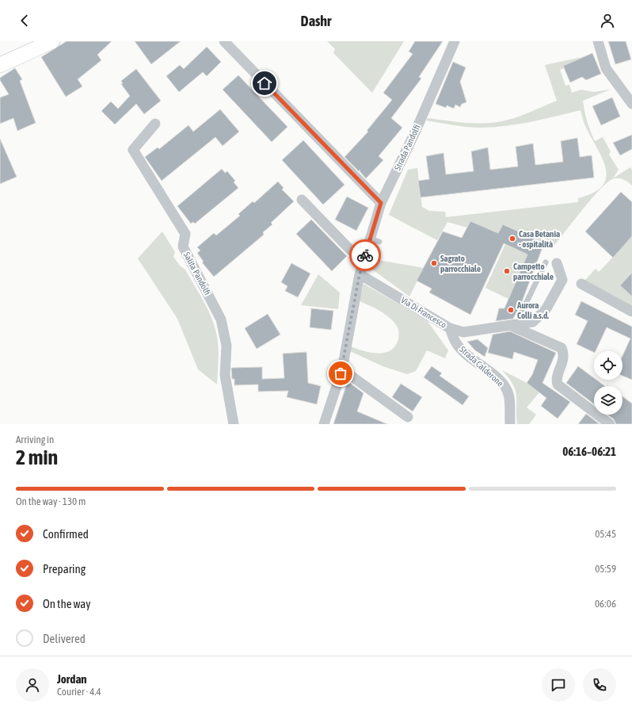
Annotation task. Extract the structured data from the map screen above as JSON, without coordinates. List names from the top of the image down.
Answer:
{
  "streets": {
    "street": [
      "Strada Pandolfi",
      "Salita Pandolfi",
      "Via Di Francesco",
      "Strada Calderone"
    ]
  },
  "crossings": [
    ["Strada Pandolfi", "Via Di Francesco"],
    ["Via Di Francesco", "Strada Calderone"]
  ],
  "places": [
    "Casa Betania - ospitalità",
    "Sagrato parrocchiale",
    "Campetto parrocchiale",
    "Aurora Colli a.s.d."
  ],
  "page": {
    "header": "Dashr",
    "heading": ["2 min", "Arriving in", "06:16–06:21"],
    "panel": ["Jordan", "Courier · 4.4"],
    "bar": "On the way · 130 m",
    "list": [
      ["Confirmed", "05:45"],
      ["Preparing", "05:59"],
      ["On the way", "06:06"],
      "Delivered"
    ]
  }
}
